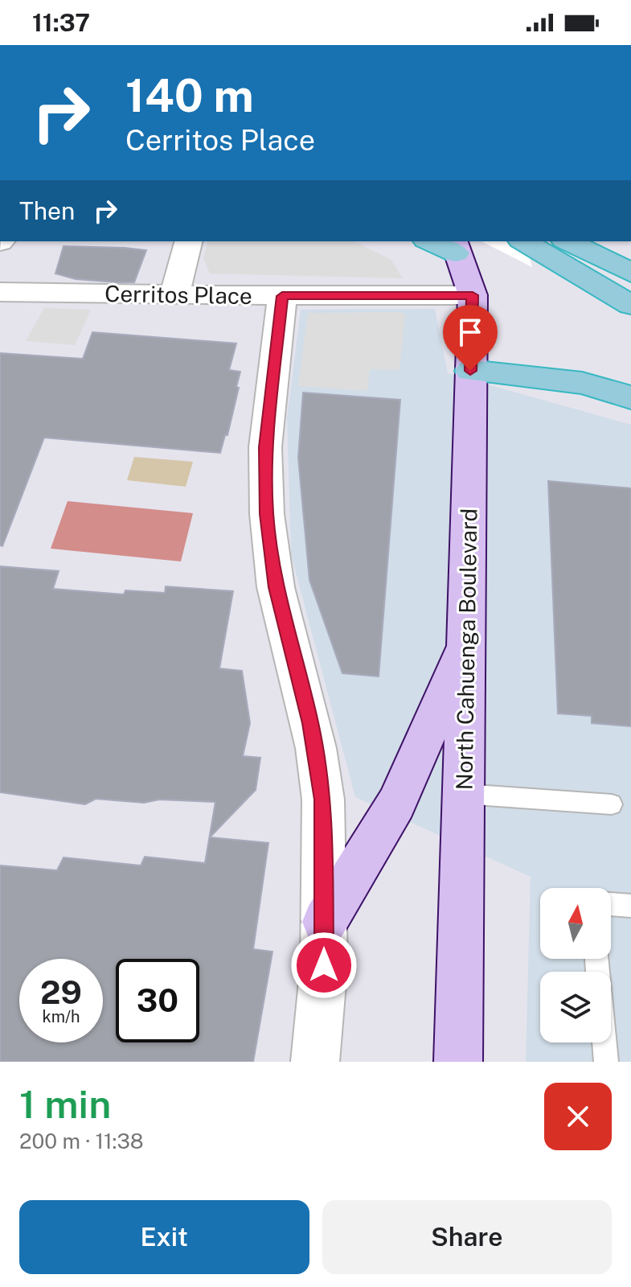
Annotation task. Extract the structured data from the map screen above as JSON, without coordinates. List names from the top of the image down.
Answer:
{
  "streets": {
    "main road": ["North Cahuenga Boulevard"],
    "street": ["Cerritos Place"]
  },
  "crossings": [
    ["Cerritos Place", "North Cahuenga Boulevard"]
  ],
  "north": "top",
  "page": {
    "status": "11:37",
    "turn": ["140 m", "Cerritos Place"],
    "then": "Then",
    "speed": "29 km/h",
    "limit": "30",
    "heading": ["1 min", "200 m · 11:38"],
    "buttons": ["Exit", "Share"]
  }
}
